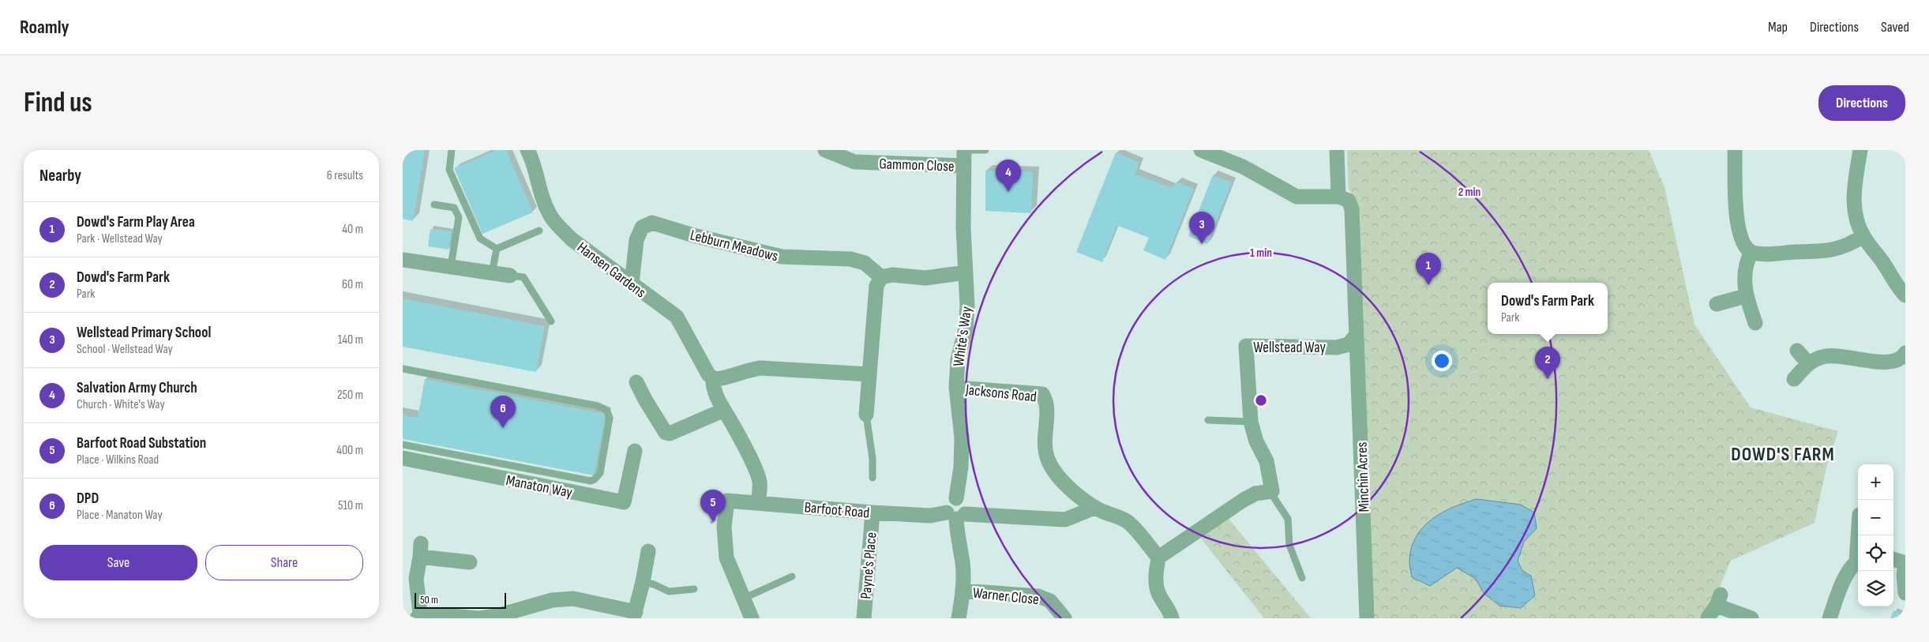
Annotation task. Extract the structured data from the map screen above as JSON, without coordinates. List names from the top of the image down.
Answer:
{
  "streets": {
    "street": [
      "Gammon Close",
      "Lebburn Meadows",
      "Hansen Gardens",
      "White's Way",
      "Wellstead Way",
      "Jacksons Road",
      "Minchin Acres",
      "Manaton Way",
      "Barfoot Road",
      "Payne's Place",
      "Warner Close"
    ]
  },
  "crossings": [
    ["Gammon Close", "White's Way"],
    ["Lebburn Meadows", "Hansen Gardens"],
    ["Hansen Gardens", "Barfoot Road"],
    ["White's Way", "Jacksons Road"],
    ["White's Way", "Barfoot Road"],
    ["White's Way", "Warner Close"],
    ["Wellstead Way", "Minchin Acres"],
    ["Jacksons Road", "Barfoot Road"],
    ["Barfoot Road", "Payne's Place"]
  ],
  "districts": ["DOWD'S FARM"],
  "scale_bar": "50 m",
  "page": {
    "header": "Roamly",
    "nav": ["Map", "Directions", "Saved"],
    "buttons": [
      "Directions",
      ["Save", "Share"]
    ],
    "title": "Find us",
    "heading": ["Nearby", "6 results"],
    "pins": [
      "4",
      "3",
      "1",
      "2",
      "6",
      "5"
    ],
    "list": [
      {
        "mark": "1",
        "name": "Dowd's Farm Play Area",
        "note": "Park · Wellstead Way",
        "value": "40 m"
      },
      {
        "mark": "2",
        "name": "Dowd's Farm Park",
        "note": "Park",
        "value": "60 m"
      },
      {
        "mark": "3",
        "name": "Wellstead Primary School",
        "note": "School · Wellstead Way",
        "value": "140 m"
      },
      {
        "mark": "4",
        "name": "Salvation Army Church",
        "note": "Church · White's Way",
        "value": "250 m"
      },
      {
        "mark": "5",
        "name": "Barfoot Road Substation",
        "note": "Place · Wilkins Road",
        "value": "400 m"
      },
      {
        "mark": "6",
        "name": "DPD",
        "note": "Place · Manaton Way",
        "value": "510 m"
      }
    ],
    "popup": ["Dowd's Farm Park", "Park"],
    "map_buttons": ["+", "−"],
    "scale": "50 m"
  },
  "rings": ["2 min", "1 min"]
}
